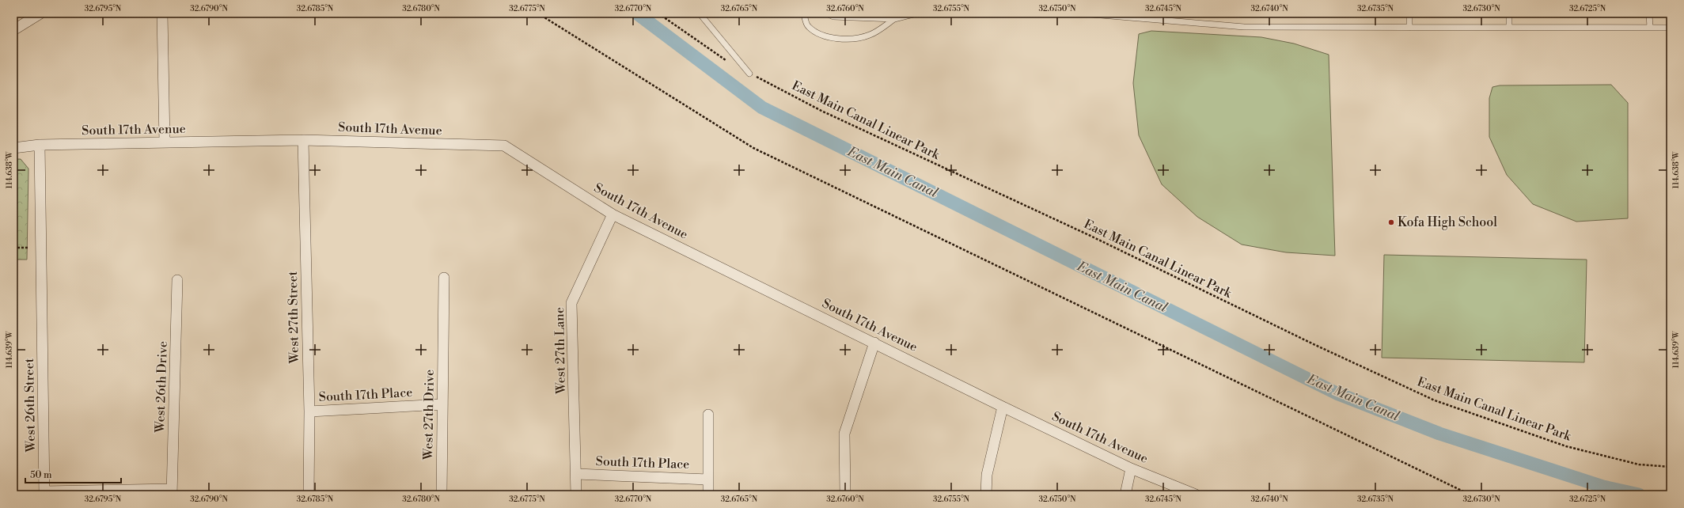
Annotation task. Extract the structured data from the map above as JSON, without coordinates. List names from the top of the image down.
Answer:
{
  "streets": {
    "street": [
      "South 17th Avenue",
      "West 27th Street",
      "West 27th Lane",
      "West 26th Drive",
      "South 17th Place",
      "West 26th Street",
      "West 27th Drive"
    ],
    "path": ["East Main Canal Linear Park"]
  },
  "crossings": [
    ["South 17th Avenue", "West 27th Street"],
    ["South 17th Avenue", "West 27th Lane"],
    ["South 17th Avenue", "West 26th Street"],
    ["West 27th Street", "South 17th Place"],
    ["West 27th Lane", "South 17th Place"],
    ["South 17th Place", "West 27th Drive"]
  ],
  "water": ["East Main Canal"],
  "places": ["Kofa High School"],
  "scale_bar": "50 m",
  "coordinates": [
    "32.6795°N",
    "32.6790°N",
    "32.6785°N",
    "32.6780°N",
    "32.6775°N",
    "32.6770°N",
    "32.6765°N",
    "32.6760°N",
    "32.6755°N",
    "32.6750°N",
    "32.6745°N",
    "32.6740°N",
    "32.6735°N",
    "32.6730°N",
    "32.6725°N",
    "114.638°W",
    "114.639°W"
  ]
}
